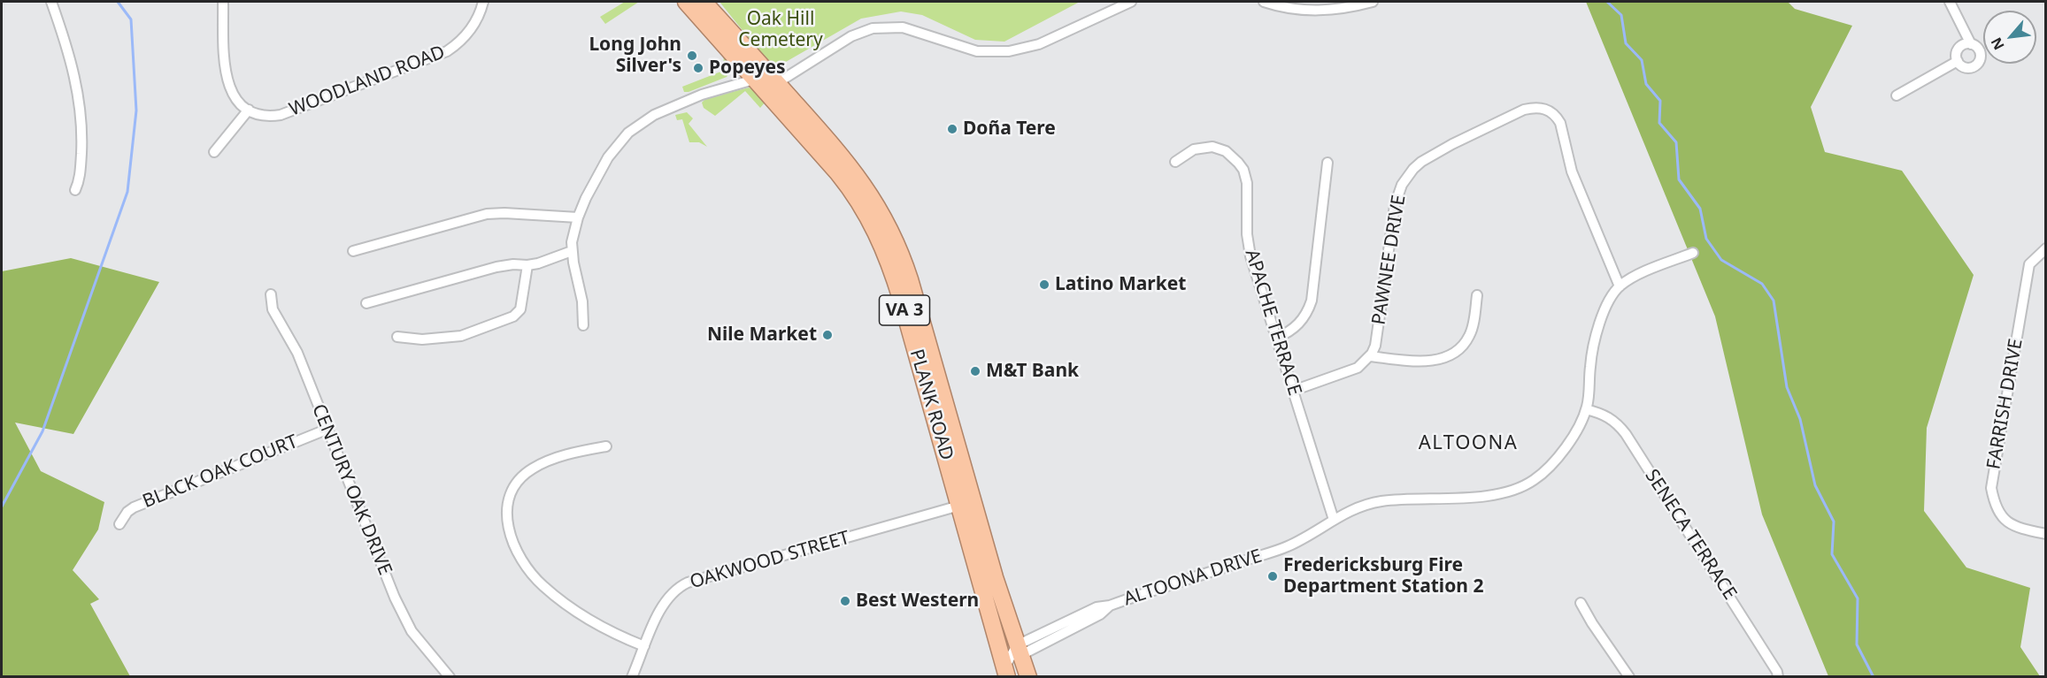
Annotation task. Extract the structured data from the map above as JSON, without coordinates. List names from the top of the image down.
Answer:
{
  "streets": {
    "highway": ["VA 3", "PLANK ROAD"],
    "street": [
      "WOODLAND ROAD",
      "PAWNEE DRIVE",
      "APACHE TERRACE",
      "FARRISH DRIVE",
      "BLACK OAK COURT",
      "CENTURY OAK DRIVE",
      "SENECA TERRACE",
      "OAKWOOD STREET",
      "ALTOONA DRIVE"
    ]
  },
  "crossings": [
    ["PAWNEE DRIVE", "ALTOONA DRIVE"],
    ["VA 3", "PLANK ROAD"],
    ["APACHE TERRACE", "ALTOONA DRIVE"],
    ["PLANK ROAD", "OAKWOOD STREET"],
    ["PLANK ROAD", "ALTOONA DRIVE"],
    ["BLACK OAK COURT", "CENTURY OAK DRIVE"],
    ["SENECA TERRACE", "ALTOONA DRIVE"]
  ],
  "districts": ["ALTOONA"],
  "parks": ["Oak Hill Cemetery"],
  "places": [
    "Long John Silver's",
    "Popeyes",
    "Doña Tere",
    "Latino Market",
    "Nile Market",
    "M&T Bank",
    "Fredericksburg Fire Department Station 2",
    "Best Western"
  ],
  "north": "bottom left"
}
